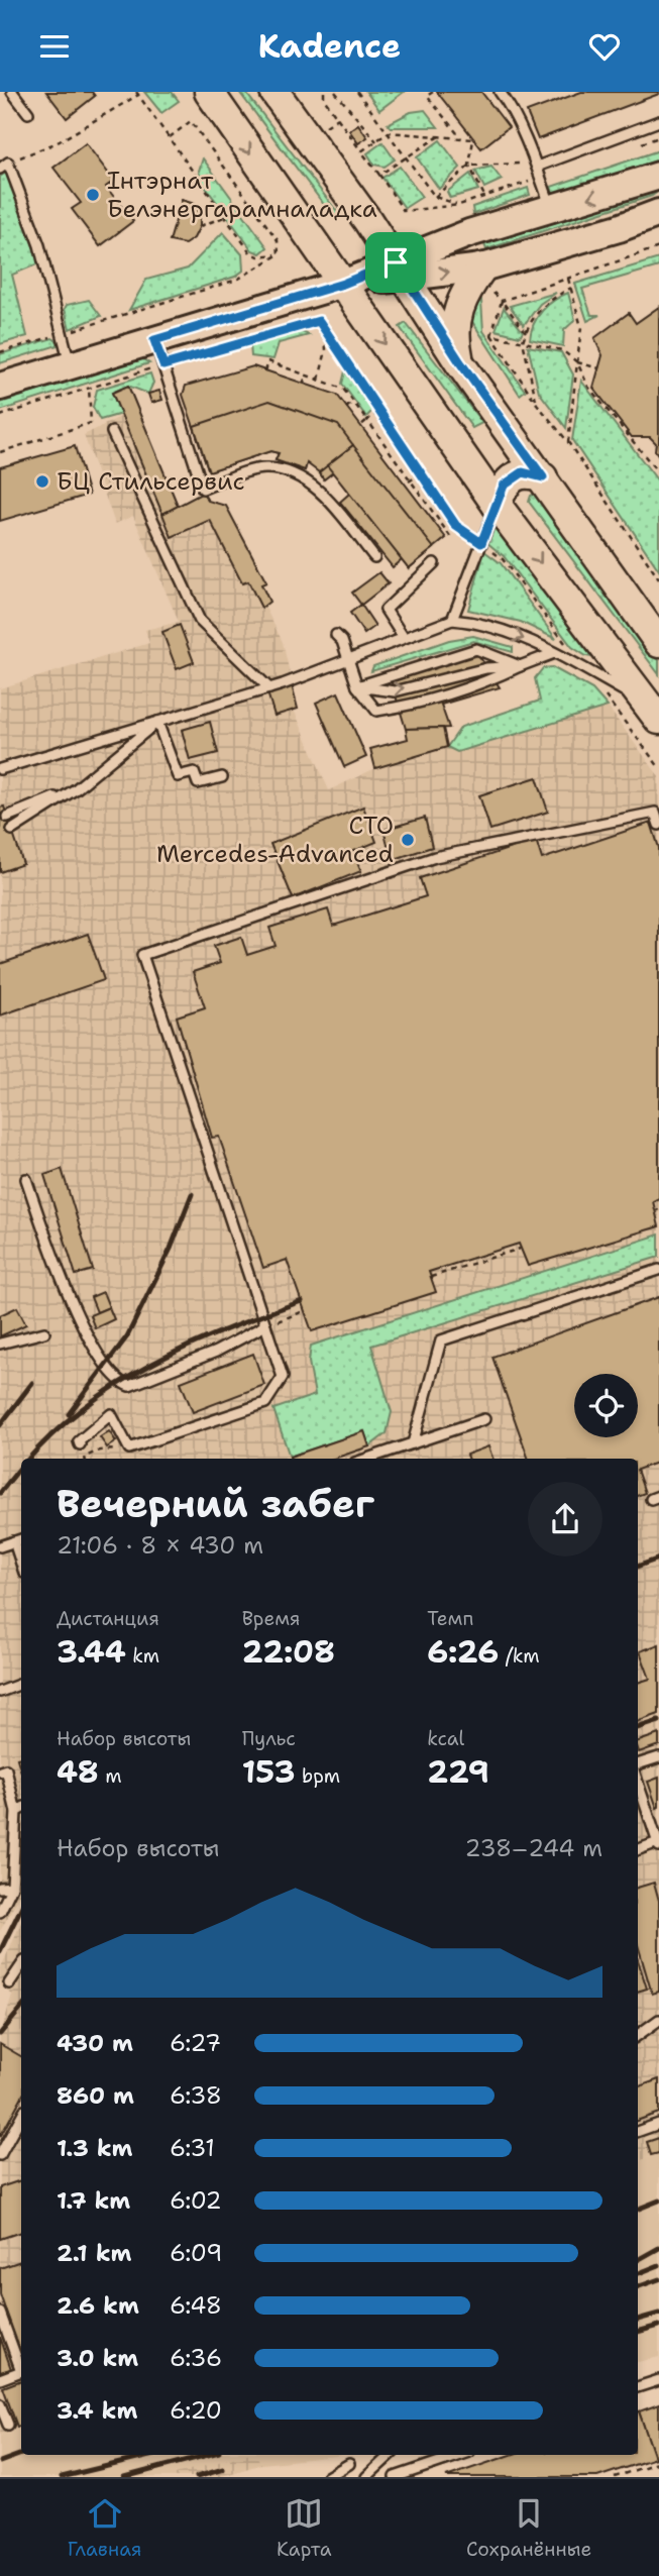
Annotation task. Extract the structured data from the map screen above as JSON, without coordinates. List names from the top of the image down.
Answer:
{
  "places": ["Інтэрнат Белэнергарамналадка", "БЦ Стильсервис", "СТО Mercedes-Advanced"],
  "page": {
    "header": "Kadence",
    "heading": ["Вечерний забег", "21:06 · 8 × 430 m"],
    "stats": [
      ["Дистанция", "3.44 km"],
      ["Время", "22:08"],
      ["Темп", "6:26 /km"],
      ["Набор высоты", "48 m"],
      ["Пульс", "153 bpm"],
      ["kcal", "229"]
    ],
    "chart": ["Набор высоты", "238–244 m"],
    "list": [
      {
        "name": "430 m",
        "note": "6:27"
      },
      {
        "name": "860 m",
        "note": "6:38"
      },
      {
        "name": "1.3 km",
        "note": "6:31"
      },
      {
        "name": "1.7 km",
        "note": "6:02"
      },
      {
        "name": "2.1 km",
        "note": "6:09"
      },
      {
        "name": "2.6 km",
        "note": "6:48"
      },
      {
        "name": "3.0 km",
        "note": "6:36"
      },
      {
        "name": "3.4 km",
        "note": "6:20"
      }
    ],
    "tabs": ["Главная", "Карта", "Сохранённые"]
  }
}
